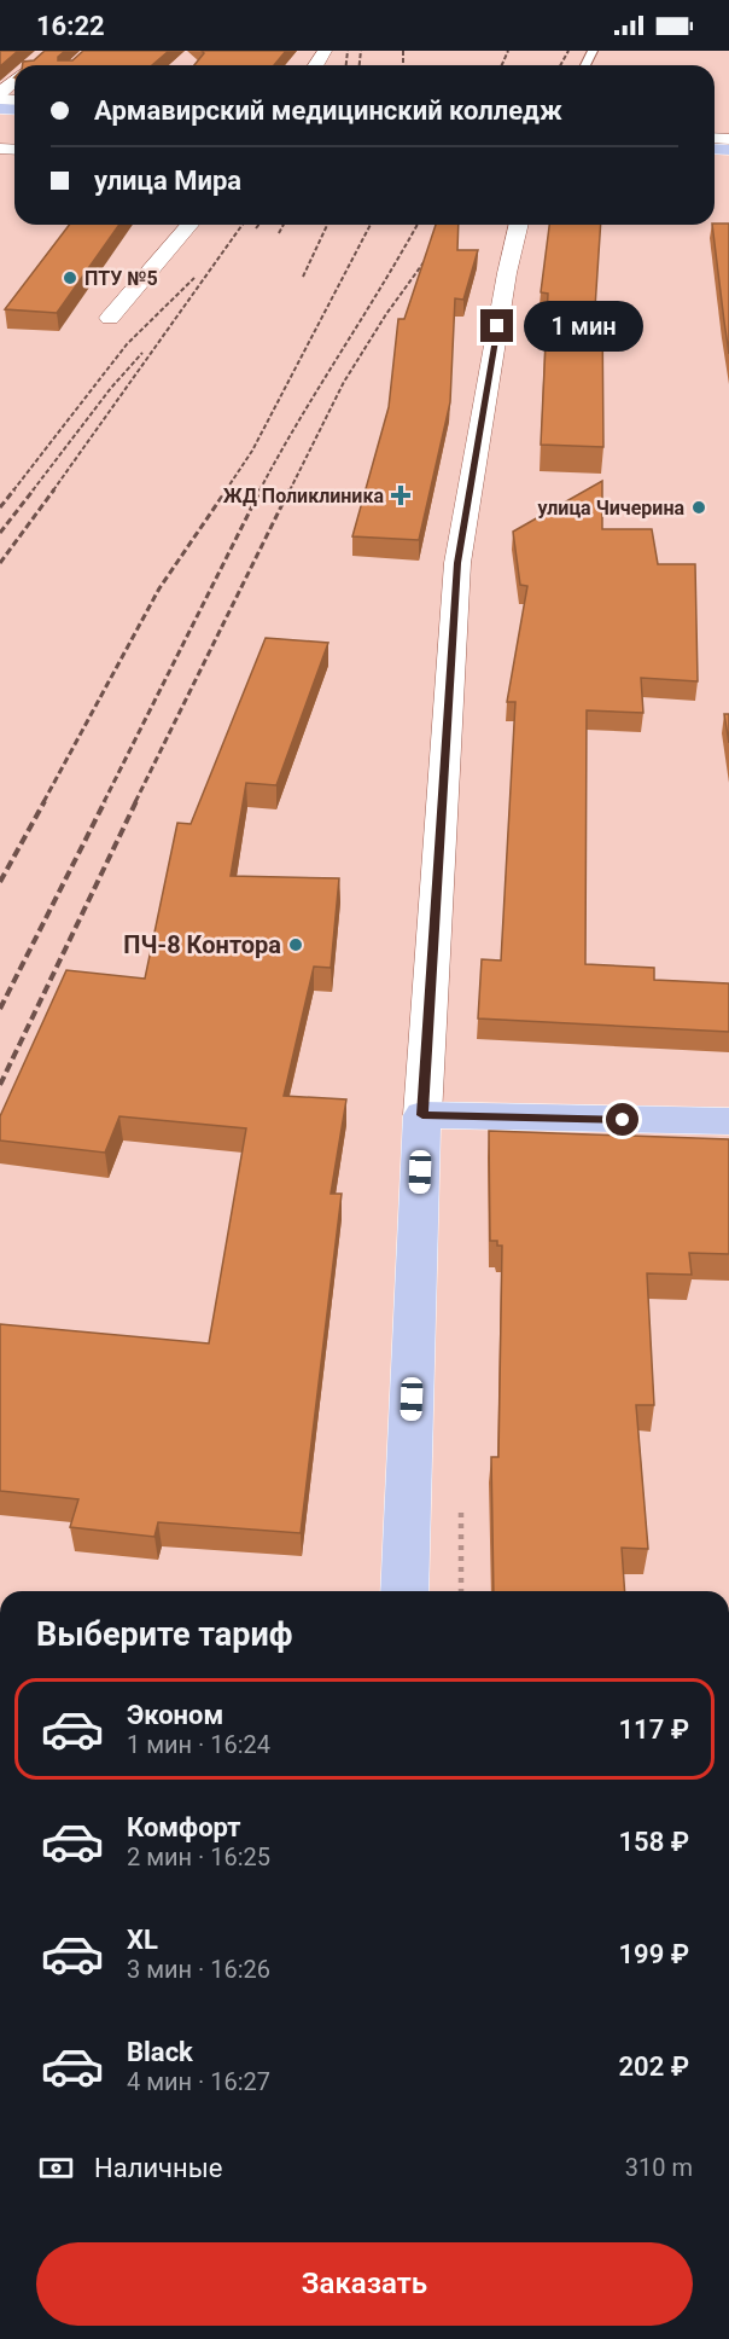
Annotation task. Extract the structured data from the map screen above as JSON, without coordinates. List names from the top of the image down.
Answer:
{
  "places": {
    "other": ["ПТУ №5", "улица Чичерина", "ПЧ-8 Контора"],
    "health": ["ЖД Поликлиника"]
  },
  "page": {
    "status": "16:22",
    "banner": ["Армавирский медицинский колледж", "улица Мира"],
    "bubble": "1 мин",
    "heading": "Выберите тариф",
    "list": [
      {
        "name": "Эконом",
        "note": "1 мин · 16:24",
        "value": "117 ₽"
      },
      {
        "name": "Комфорт",
        "note": "2 мин · 16:25",
        "value": "158 ₽"
      },
      {
        "name": "XL",
        "note": "3 мин · 16:26",
        "value": "199 ₽"
      },
      {
        "name": "Black",
        "note": "4 мин · 16:27",
        "value": "202 ₽"
      }
    ],
    "pay": ["Наличные", "310 m"],
    "buttons": "Заказать"
  }
}
